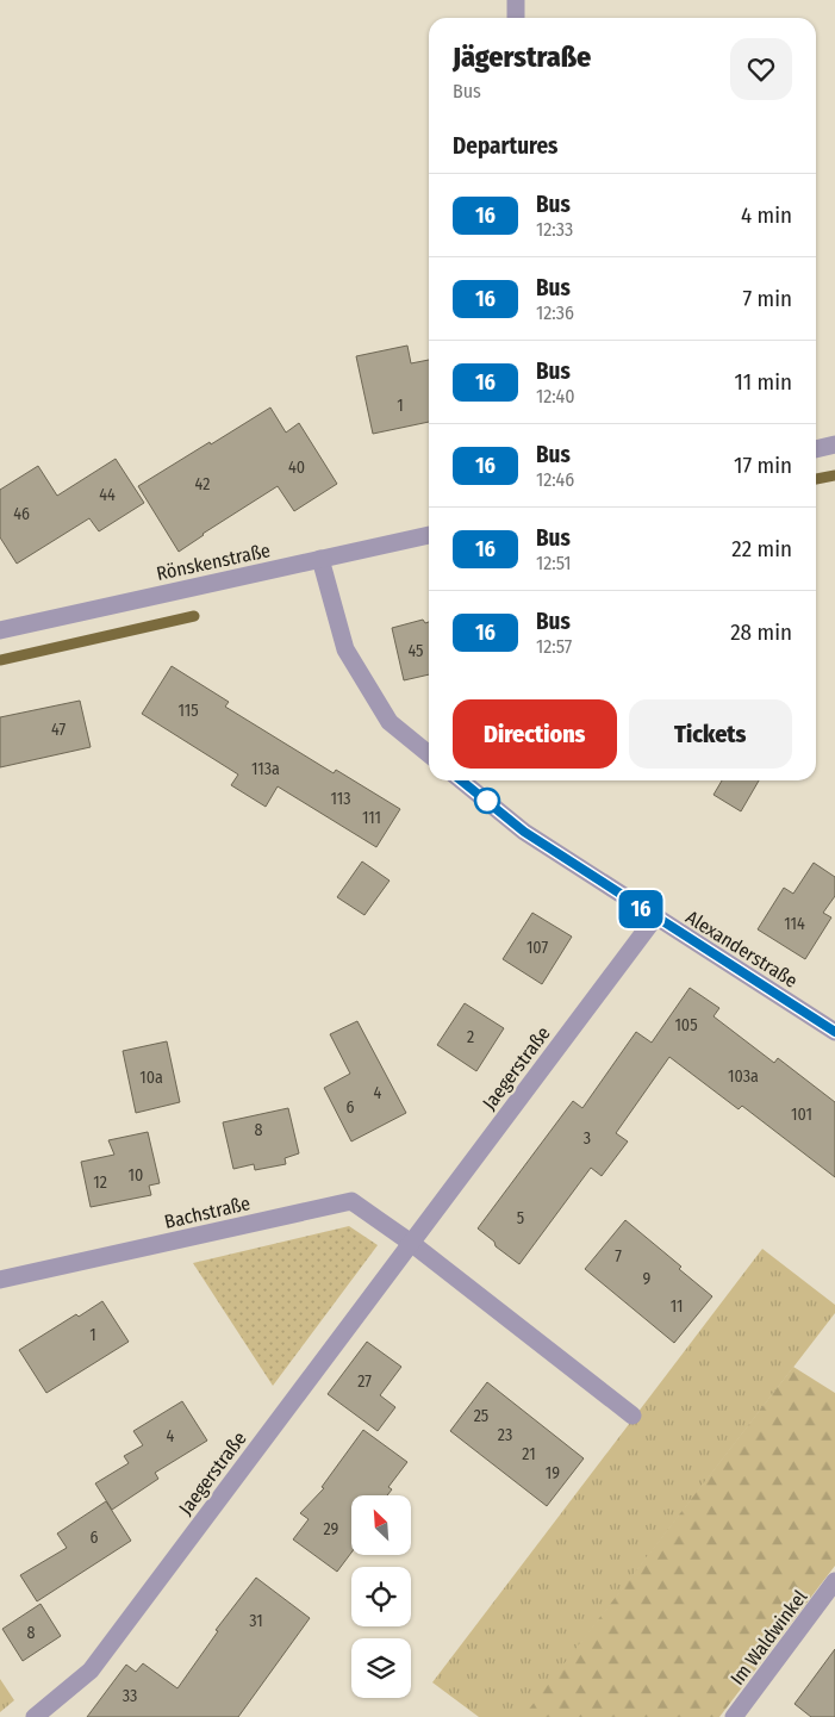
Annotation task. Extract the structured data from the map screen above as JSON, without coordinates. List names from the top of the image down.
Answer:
{
  "streets": {
    "street": [
      "Rönskenstraße",
      "Alexanderstraße",
      "Jaegerstraße",
      "Bachstraße",
      "Im Waldwinkel"
    ]
  },
  "crossings": [
    ["Alexanderstraße", "Jaegerstraße"],
    ["Jaegerstraße", "Bachstraße"]
  ],
  "lines": ["bus line 16"],
  "house_numbers": [
    "1",
    "40",
    "42",
    "44",
    "46",
    "45",
    "115",
    "47",
    "113a",
    "113",
    "111",
    "114",
    "107",
    "105",
    "2",
    "103a",
    "10a",
    "4",
    "6",
    "101",
    "8",
    "3",
    "10",
    "12",
    "5",
    "7",
    "9",
    "11",
    "1",
    "27",
    "25",
    "23",
    "4",
    "21",
    "19",
    "29",
    "6",
    "31",
    "8",
    "33"
  ],
  "north": "top left",
  "page": {
    "on_map": "16",
    "heading": [
      ["Jägerstraße", "Bus"],
      "Departures"
    ],
    "list": [
      {
        "mark": "16",
        "name": "Bus",
        "note": "12:33",
        "value": "4 min"
      },
      {
        "mark": "16",
        "name": "Bus",
        "note": "12:36",
        "value": "7 min"
      },
      {
        "mark": "16",
        "name": "Bus",
        "note": "12:40",
        "value": "11 min"
      },
      {
        "mark": "16",
        "name": "Bus",
        "note": "12:46",
        "value": "17 min"
      },
      {
        "mark": "16",
        "name": "Bus",
        "note": "12:51",
        "value": "22 min"
      },
      {
        "mark": "16",
        "name": "Bus",
        "note": "12:57",
        "value": "28 min"
      }
    ],
    "buttons": ["Directions", "Tickets"]
  }
}
